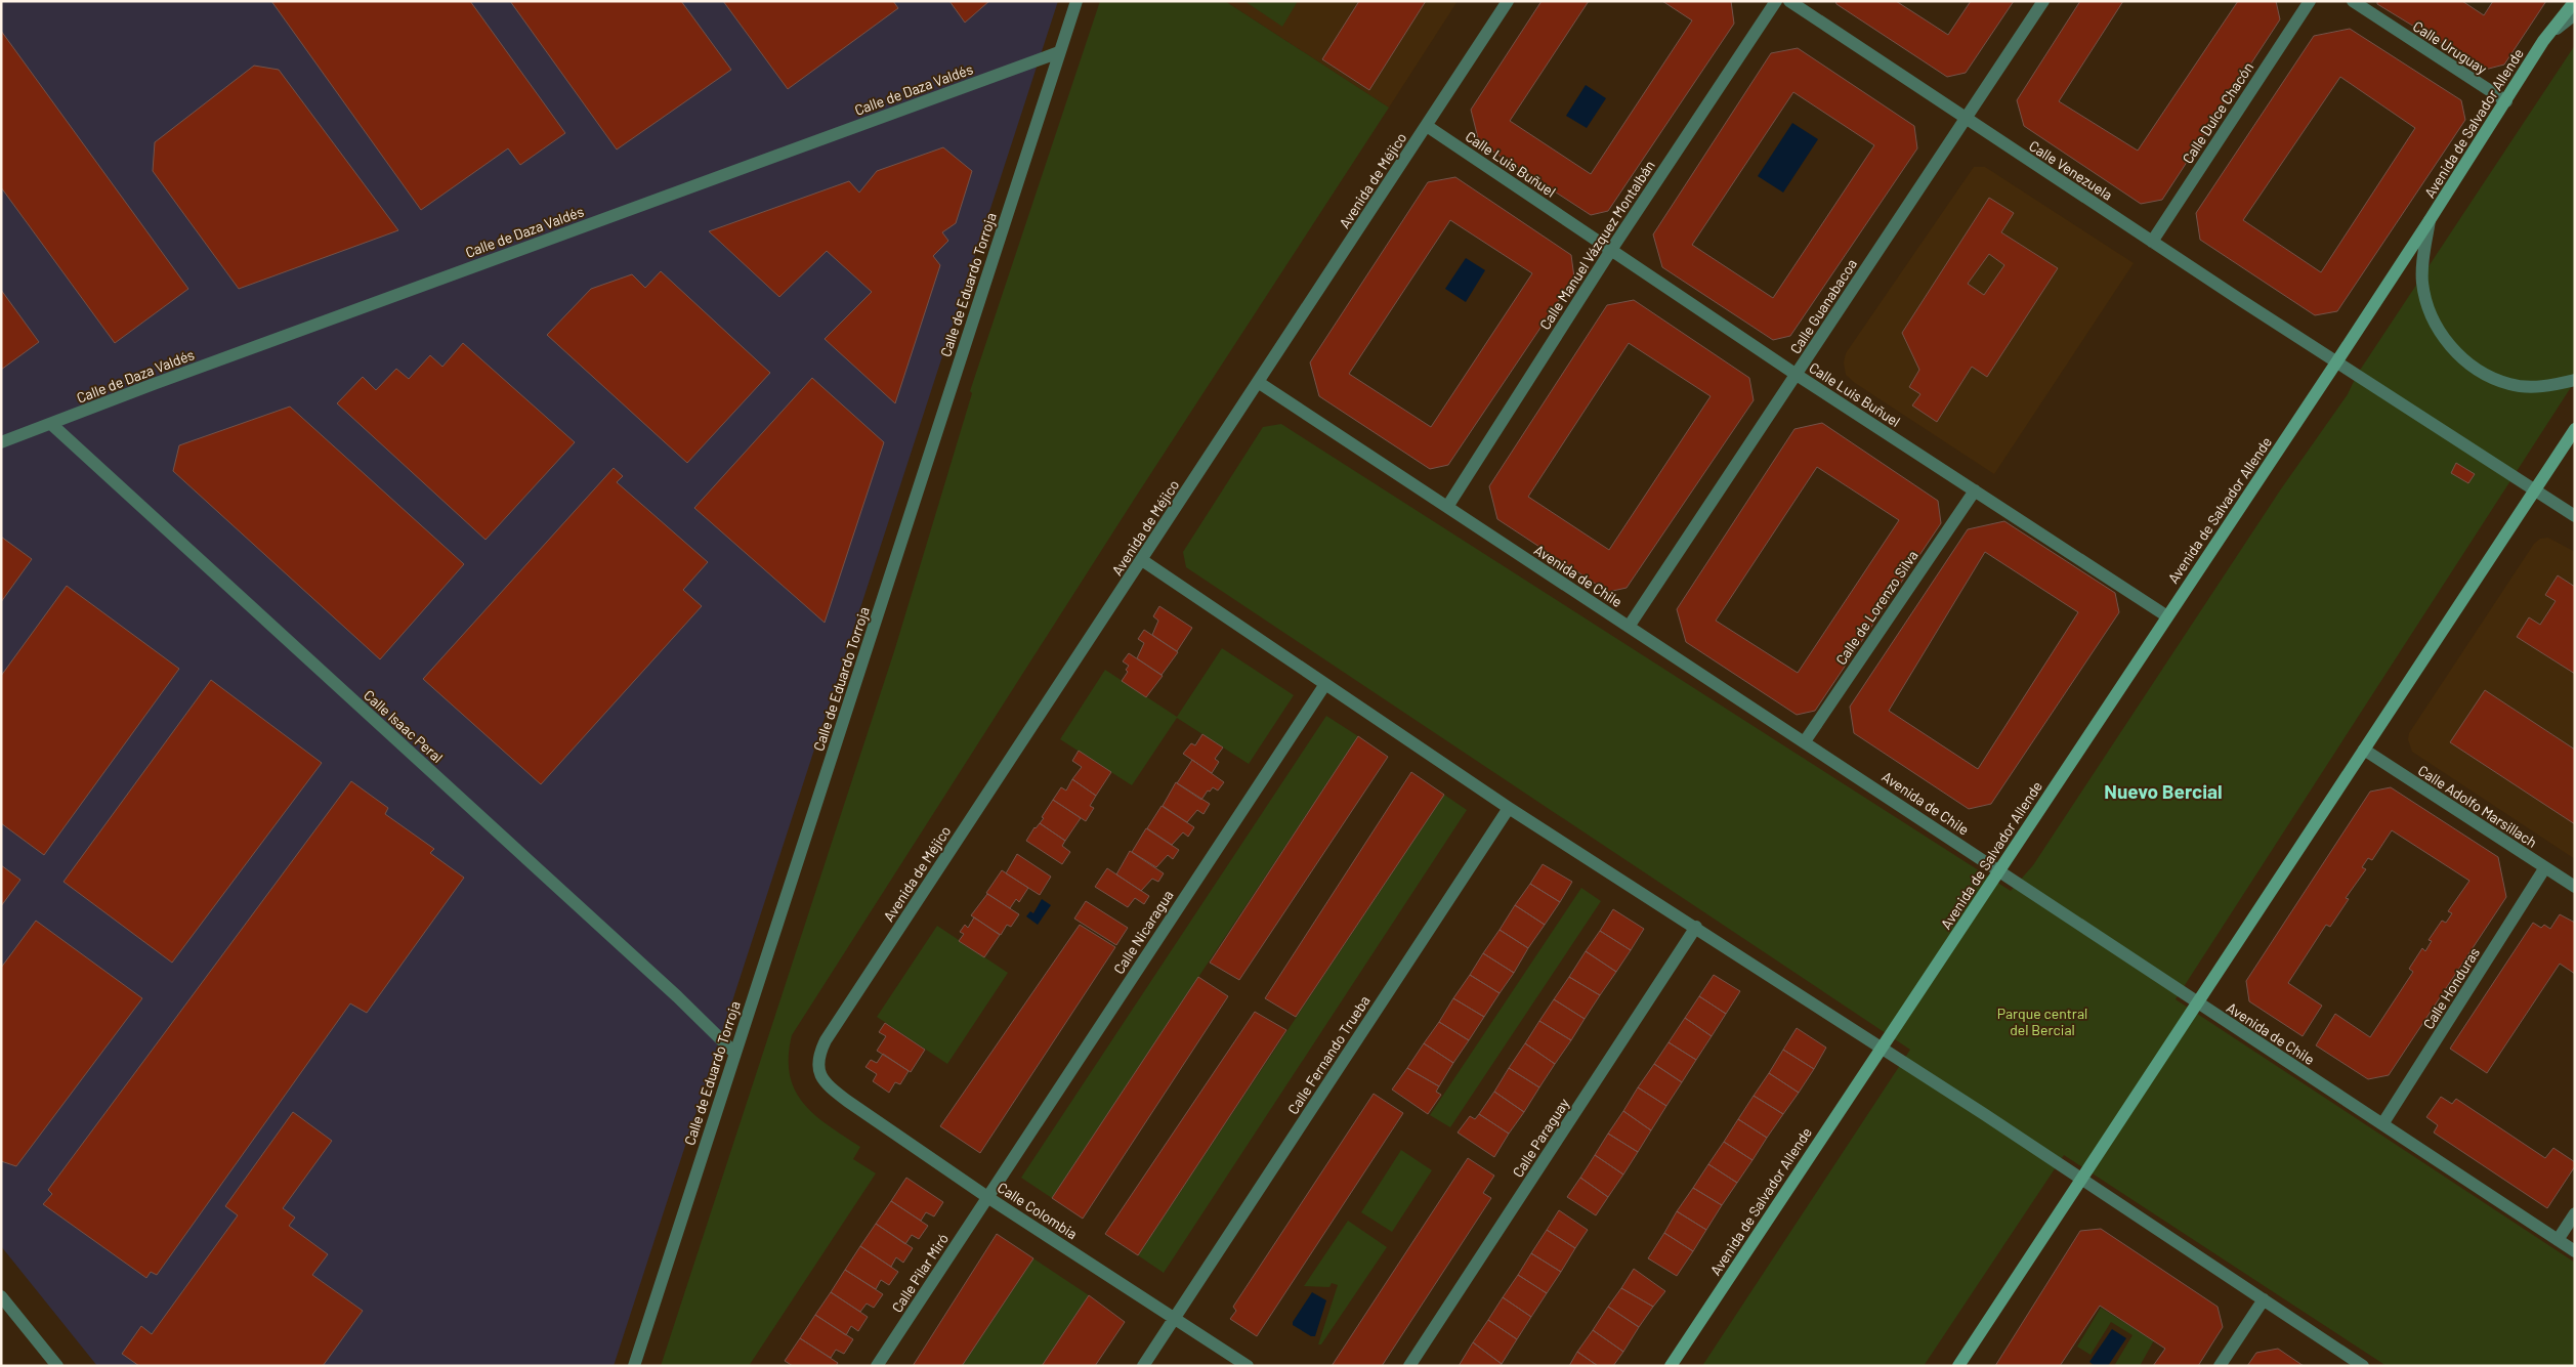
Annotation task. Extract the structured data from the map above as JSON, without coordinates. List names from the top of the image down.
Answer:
{
  "streets": {
    "street": [
      "Calle Uruguay",
      "Calle de Daza Valdés",
      "Calle Dulce Chacón",
      "Avenida de Salvador Allende",
      "Calle Luis Buñuel",
      "Calle Venezuela",
      "Avenida de Méjico",
      "Calle Manuel Vázquez Montalbán",
      "Calle de Eduardo Torroja",
      "Calle Guanabacoa",
      "Avenida de Chile",
      "Calle de Lorenzo Silva",
      "Calle Isaac Peral",
      "Calle Adolfo Marsillach",
      "Calle Nicaragua",
      "Calle Honduras",
      "Calle Fernando Trueba",
      "Calle Paraguay",
      "Calle Colombia",
      "Calle Pilar Miró"
    ]
  },
  "crossings": [
    ["Calle Uruguay", "Avenida de Salvador Allende"],
    ["Calle de Daza Valdés", "Calle de Eduardo Torroja"],
    ["Calle de Daza Valdés", "Calle Isaac Peral"],
    ["Calle Dulce Chacón", "Calle Venezuela"],
    ["Avenida de Salvador Allende", "Calle Luis Buñuel"],
    ["Avenida de Salvador Allende", "Calle Venezuela"],
    ["Avenida de Salvador Allende", "Avenida de Chile"],
    ["Calle Luis Buñuel", "Avenida de Méjico"],
    ["Calle Luis Buñuel", "Calle Manuel Vázquez Montalbán"],
    ["Calle Luis Buñuel", "Calle Guanabacoa"],
    ["Calle Luis Buñuel", "Calle de Lorenzo Silva"],
    ["Calle Venezuela", "Calle Guanabacoa"],
    ["Avenida de Méjico", "Avenida de Chile"],
    ["Avenida de Méjico", "Calle Colombia"],
    ["Calle Manuel Vázquez Montalbán", "Avenida de Chile"],
    ["Calle de Eduardo Torroja", "Calle Isaac Peral"],
    ["Calle Guanabacoa", "Avenida de Chile"],
    ["Avenida de Chile", "Calle de Lorenzo Silva"],
    ["Avenida de Chile", "Calle Honduras"],
    ["Calle Adolfo Marsillach", "Calle Honduras"],
    ["Calle Nicaragua", "Calle Colombia"],
    ["Calle Nicaragua", "Calle Pilar Miró"],
    ["Calle Fernando Trueba", "Calle Colombia"],
    ["Calle Colombia", "Calle Pilar Miró"]
  ],
  "districts": ["Nuevo Bercial"],
  "parks": ["Parque central del Bercial"]
}
